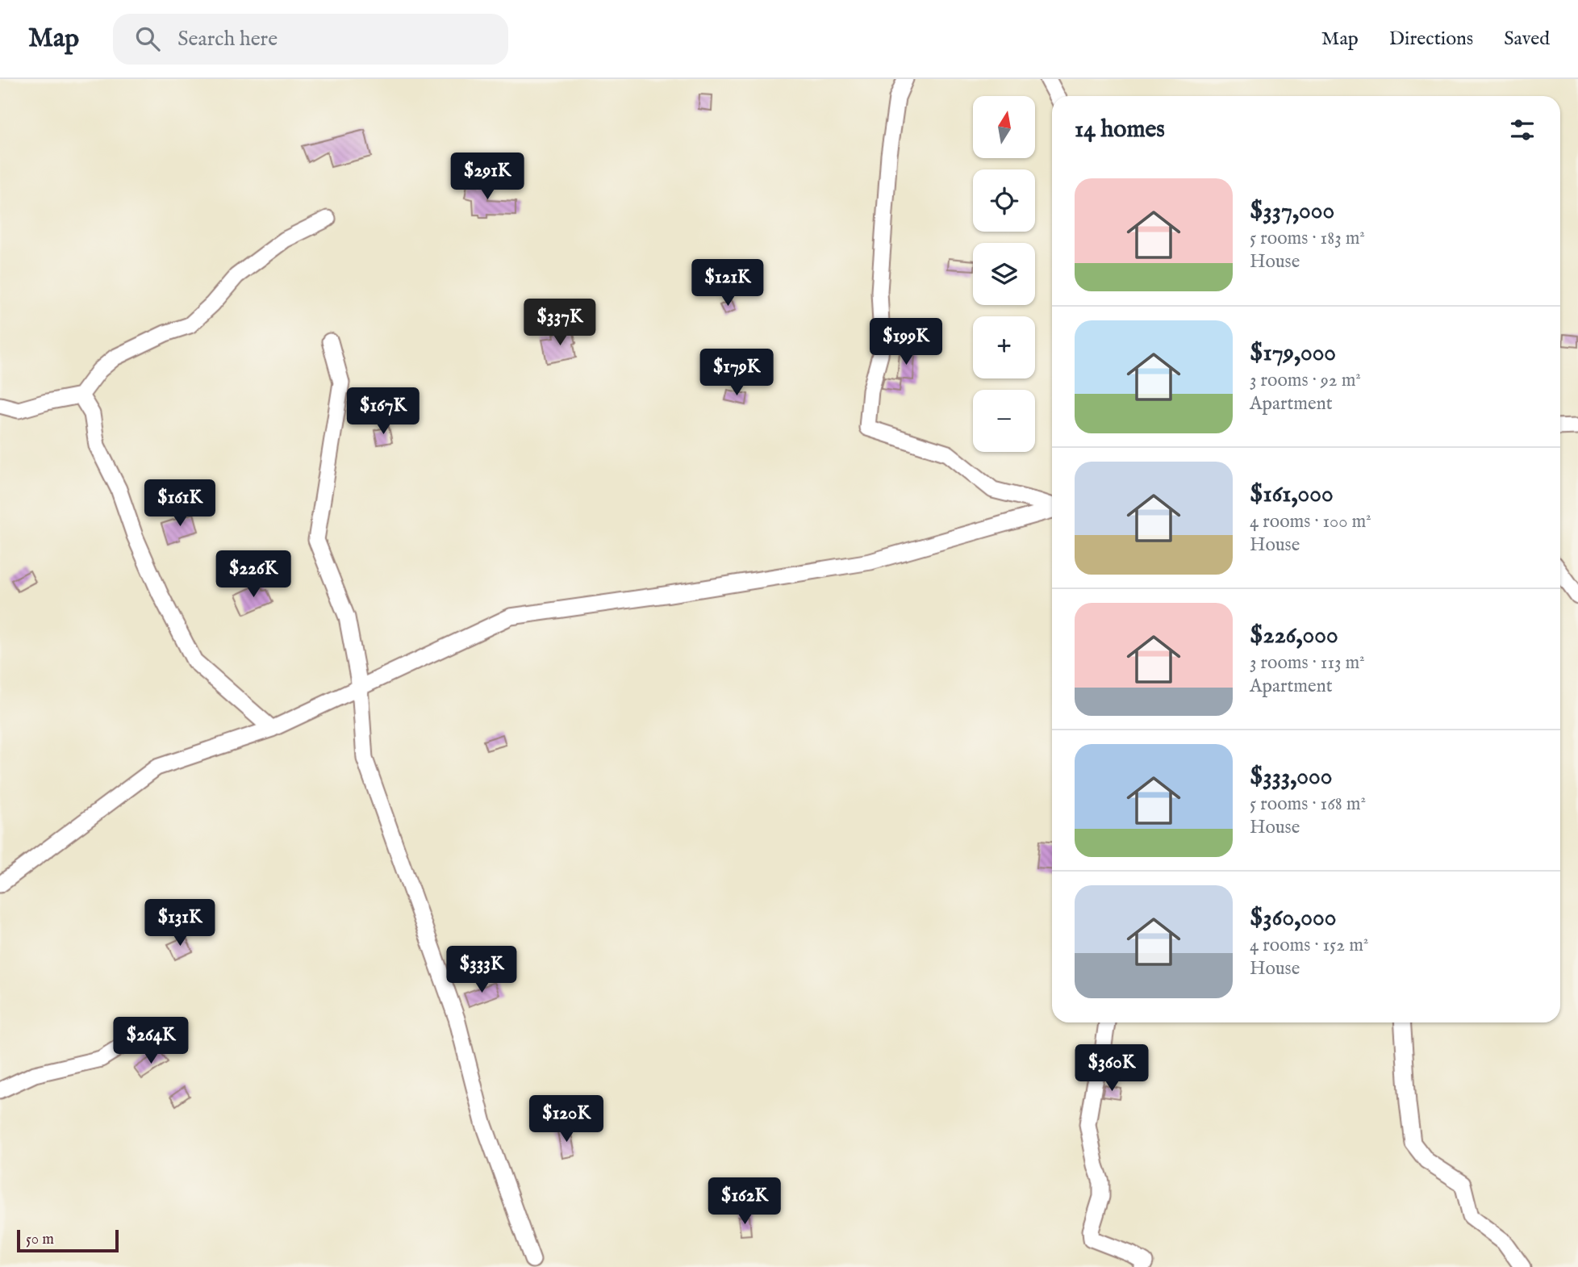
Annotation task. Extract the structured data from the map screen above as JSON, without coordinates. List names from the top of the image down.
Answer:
{
  "scale_bar": "50 m",
  "north": "top",
  "page": {
    "header": "Map",
    "search": "Search here",
    "nav": ["Map", "Directions", "Saved"],
    "map_buttons": ["+", "−"],
    "heading": "14 homes",
    "price": [
      "$291K",
      "$121K",
      "$337K",
      "$199K",
      "$179K",
      "$167K",
      "$161K",
      "$226K",
      "$131K",
      "$333K",
      "$264K",
      "$360K",
      "$120K",
      "$162K"
    ],
    "list": [
      {
        "name": "$337,000",
        "note": "5 rooms · 183 m² · House"
      },
      {
        "name": "$179,000",
        "note": "3 rooms · 92 m² · Apartment"
      },
      {
        "name": "$161,000",
        "note": "4 rooms · 100 m² · House"
      },
      {
        "name": "$226,000",
        "note": "3 rooms · 113 m² · Apartment"
      },
      {
        "name": "$333,000",
        "note": "5 rooms · 168 m² · House"
      },
      {
        "name": "$360,000",
        "note": "4 rooms · 152 m² · House"
      }
    ],
    "scale": "50 m"
  }
}
